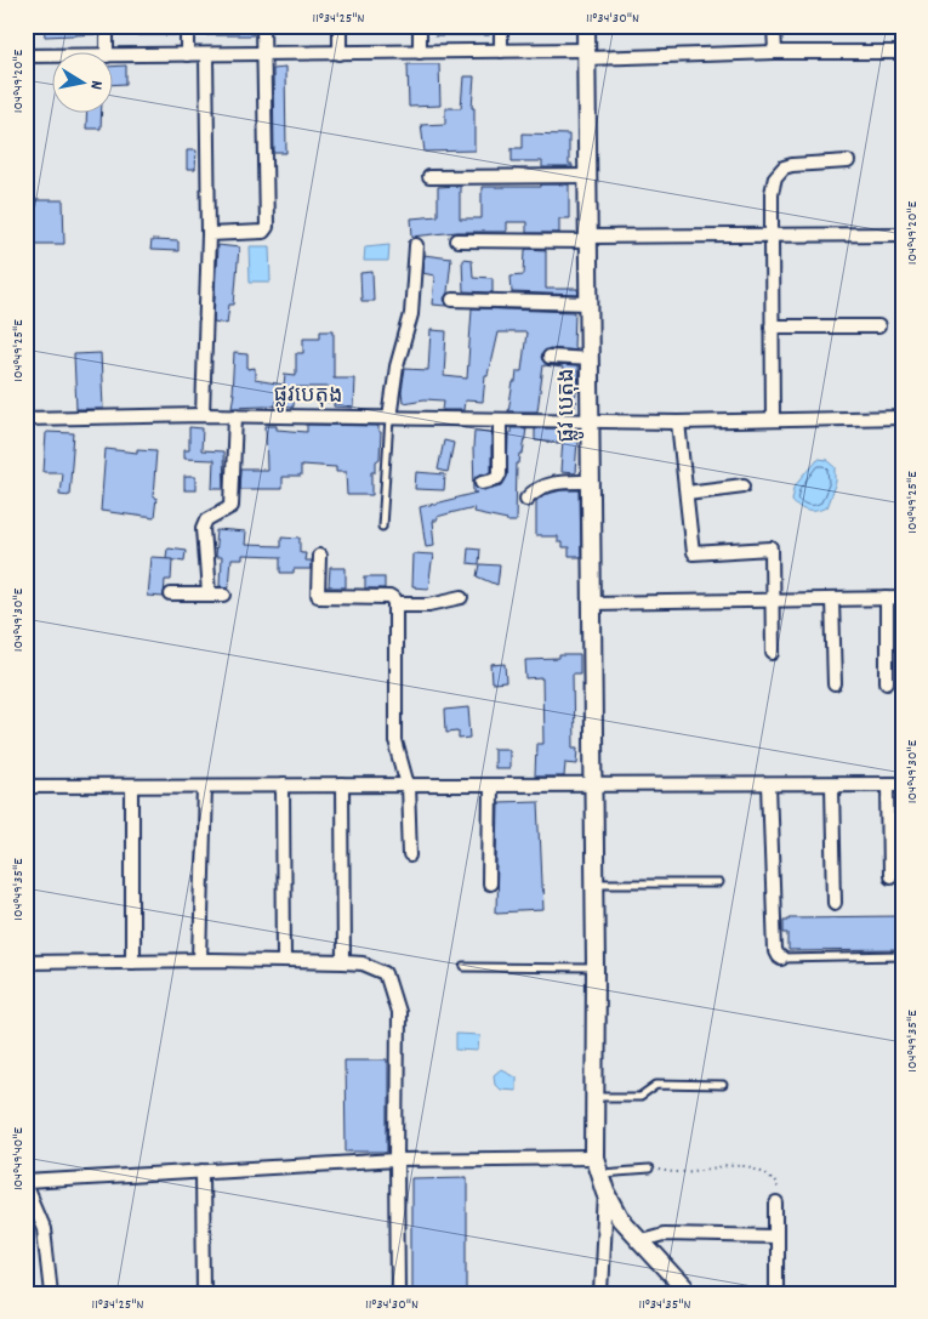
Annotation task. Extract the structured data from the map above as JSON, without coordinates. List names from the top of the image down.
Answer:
{
  "streets": {
    "street": ["ផ្លូវបេតុង", "ផ្លូវ បេតុង"]
  },
  "crossings": [
    ["ផ្លូវបេតុង", "ផ្លូវ បេតុង"]
  ],
  "north": "right",
  "coordinates": [
    "11°34'25\"N",
    "11°34'30\"N",
    "104°49'20\"E",
    "104°49'25\"E",
    "104°49'30\"E",
    "104°49'35\"E",
    "104°49'40\"E",
    "11°34'35\"N"
  ]
}
